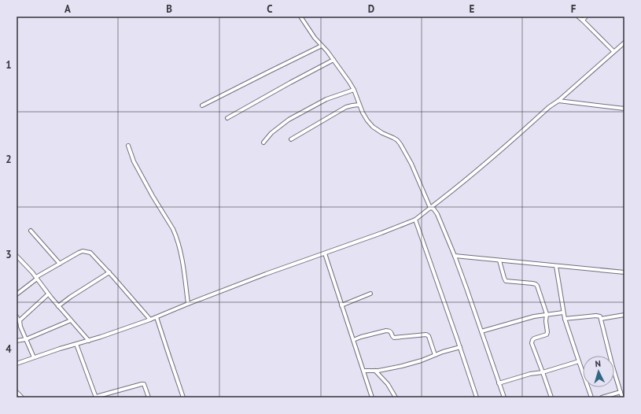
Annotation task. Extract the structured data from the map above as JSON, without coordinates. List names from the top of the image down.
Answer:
{
  "north": "top",
  "grid": {
    "columns": [
      "A",
      "B",
      "C",
      "D",
      "E",
      "F"
    ],
    "rows": [
      "1",
      "2",
      "3",
      "4"
    ]
  }
}
